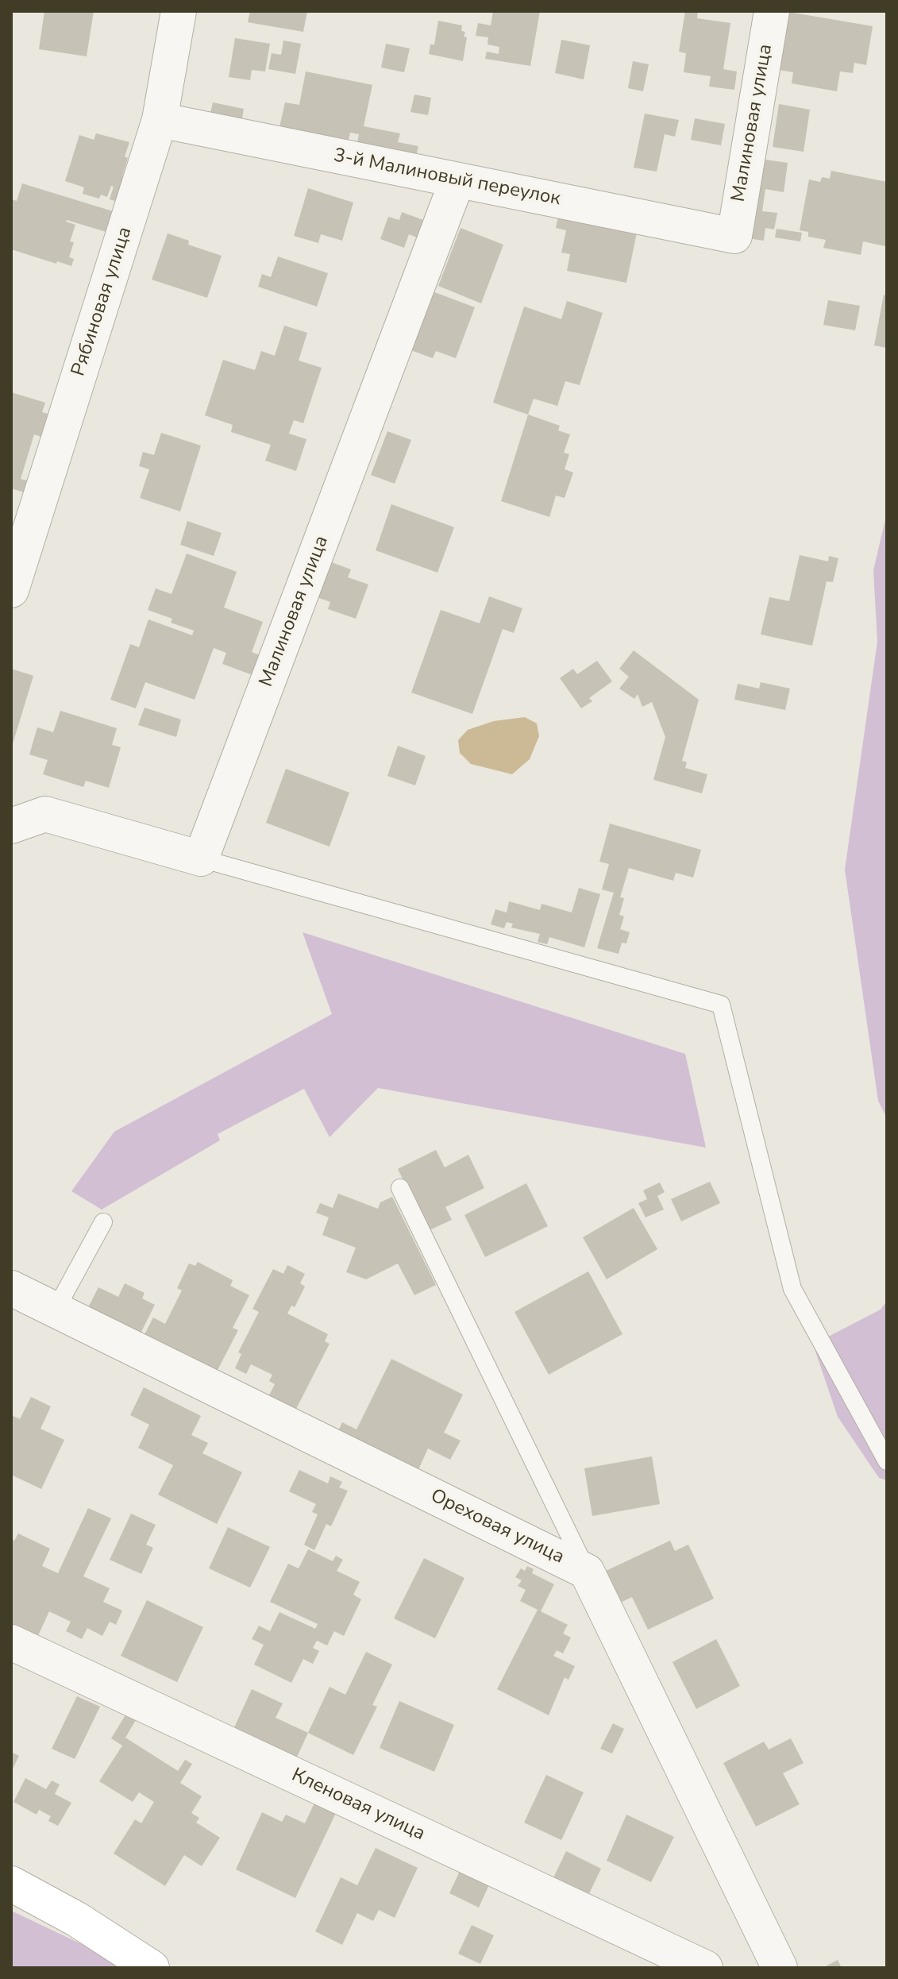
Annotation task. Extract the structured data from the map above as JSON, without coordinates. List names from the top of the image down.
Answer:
{
  "streets": {
    "street": [
      "Малиновая улица",
      "3-й Малиновый переулок",
      "Рябиновая улица",
      "Ореховая улица",
      "Кленовая улица"
    ]
  },
  "crossings": [
    ["Малиновая улица", "3-й Малиновый переулок"],
    ["3-й Малиновый переулок", "Рябиновая улица"]
  ]
}
